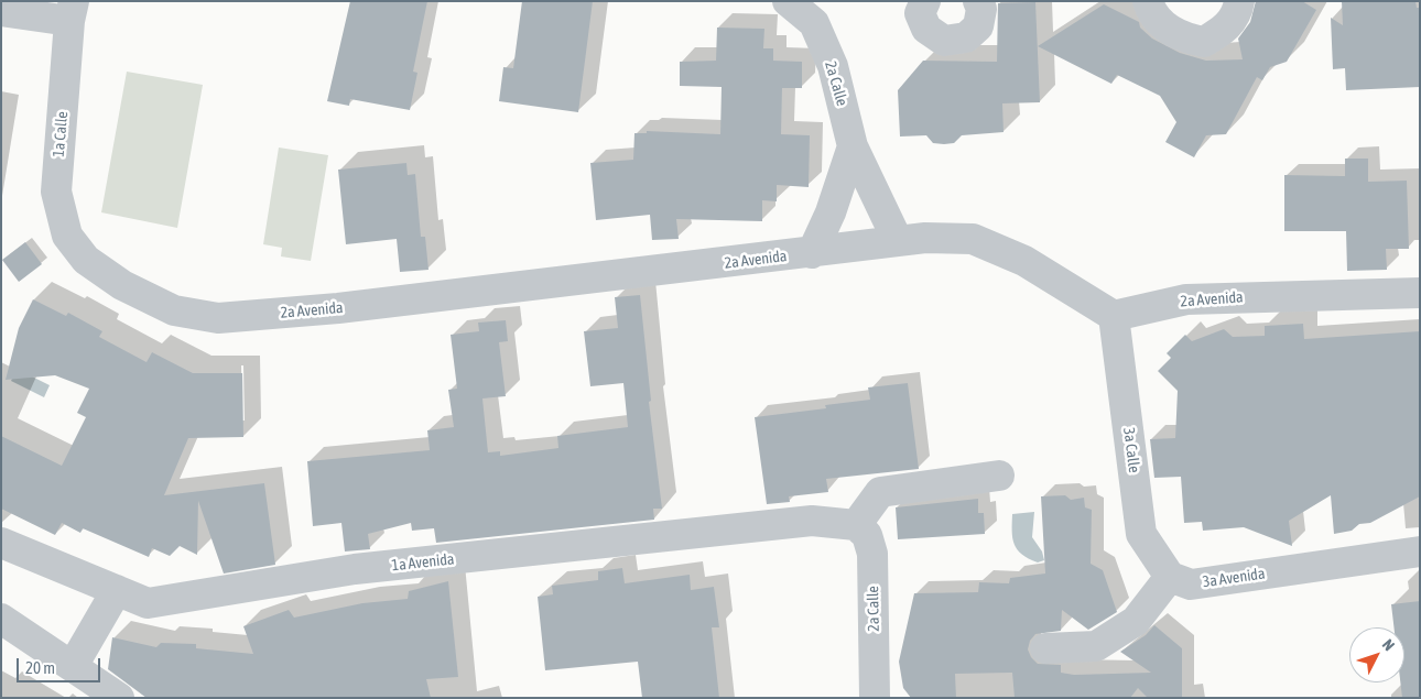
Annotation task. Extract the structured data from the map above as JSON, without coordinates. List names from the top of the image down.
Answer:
{
  "streets": {
    "street": [
      "2a Calle",
      "1a Calle",
      "2a Avenida",
      "3a Calle",
      "1a Avenida",
      "3a Avenida"
    ]
  },
  "crossings": [
    ["2a Calle", "2a Avenida"],
    ["2a Calle", "1a Avenida"],
    ["1a Calle", "2a Avenida"],
    ["2a Avenida", "3a Calle"],
    ["3a Calle", "3a Avenida"]
  ],
  "scale_bar": "20 m",
  "north": "top right"
}
